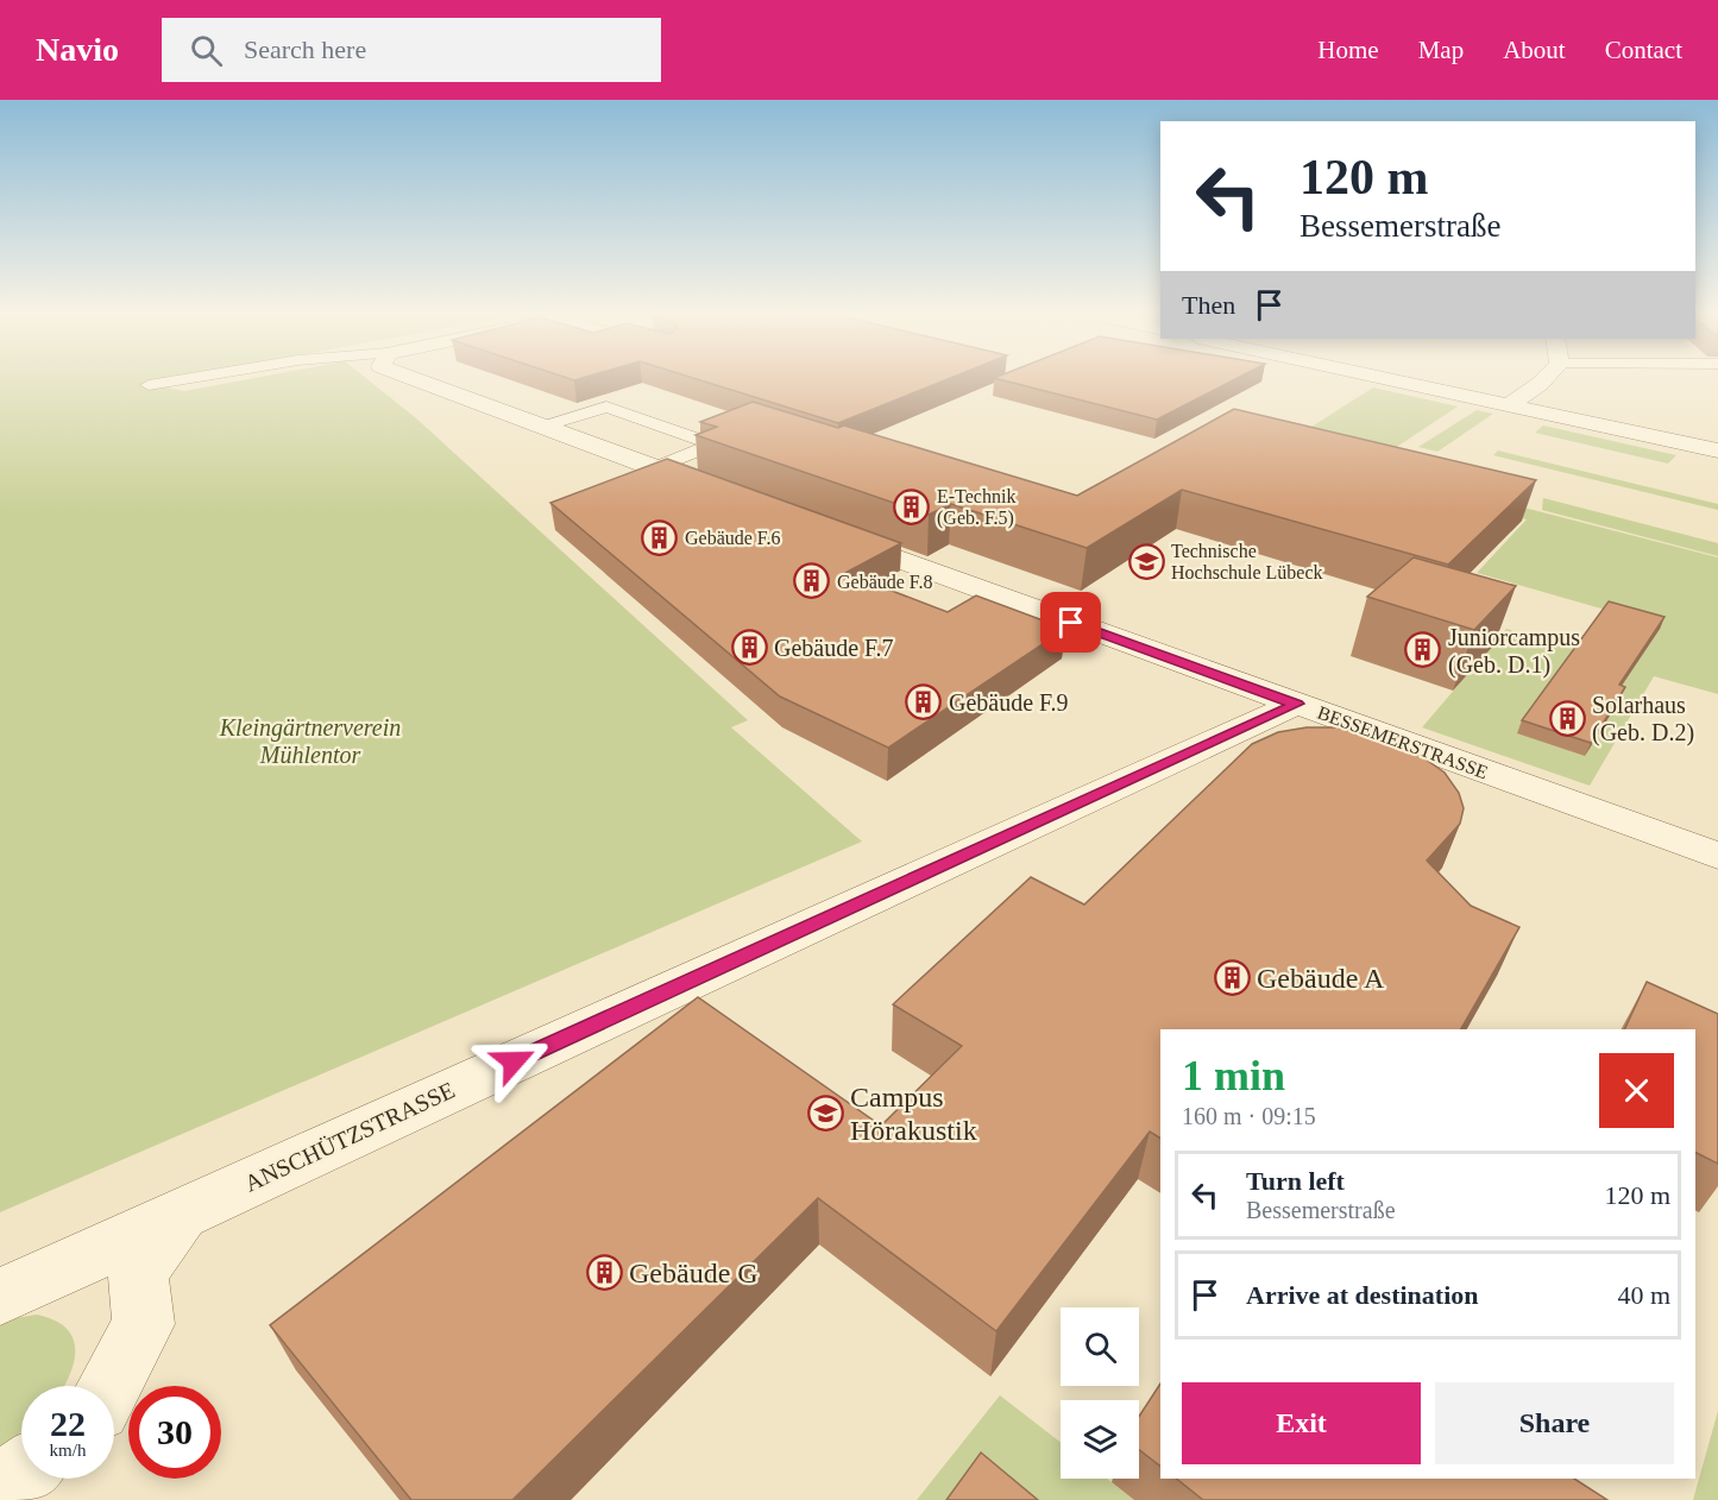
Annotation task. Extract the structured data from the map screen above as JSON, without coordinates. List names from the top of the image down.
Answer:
{
  "streets": {
    "street": ["BESSEMERSTRASSE", "ANSCHÜTZSTRASSE"]
  },
  "crossings": [
    ["BESSEMERSTRASSE", "ANSCHÜTZSTRASSE"]
  ],
  "parks": ["Kleingärtnerverein Mühlentor"],
  "places": {
    "building": [
      "E-Technik (Geb. F.5)",
      "Gebäude F.6",
      "Gebäude F.8",
      "Gebäude F.7",
      "Juniorcampus (Geb. D.1)",
      "Gebäude F.9",
      "Solarhaus (Geb. D.2)",
      "Gebäude A",
      "Gebäude G"
    ],
    "school or university": ["Technische Hochschule Lübeck", "Campus Hörakustik"]
  },
  "page": {
    "header": "Navio",
    "search": "Search here",
    "nav": [
      "Home",
      "Map",
      "About",
      "Contact"
    ],
    "turn": ["120 m", "Bessemerstraße"],
    "then": "Then",
    "heading": ["1 min", "160 m · 09:15"],
    "list": [
      {
        "name": "Turn left",
        "note": "Bessemerstraße",
        "value": "120 m"
      },
      {
        "name": "Arrive at destination",
        "value": "40 m"
      }
    ],
    "buttons": ["Exit", "Share"],
    "speed": "22 km/h",
    "limit": "30"
  }
}
